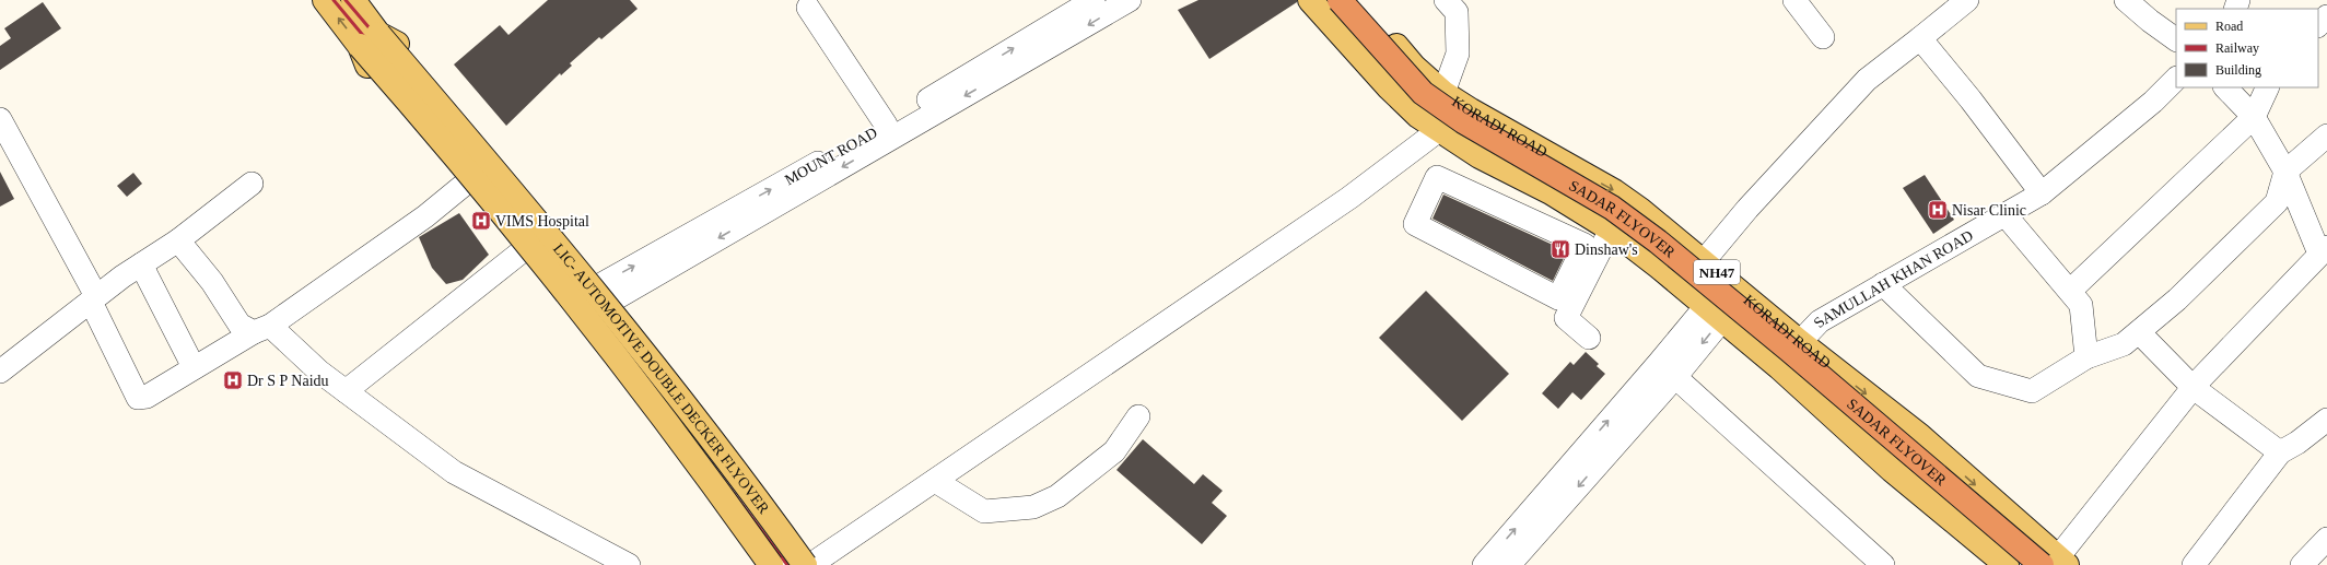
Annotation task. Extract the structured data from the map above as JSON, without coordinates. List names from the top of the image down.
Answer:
{
  "streets": {
    "highway": ["SADAR FLYOVER"],
    "main road": ["KORADI ROAD", "NH47", "LIC- AUTOMOTIVE DOUBLE DECKER FLYOVER"],
    "street": ["MOUNT ROAD", "SAMULLAH KHAN ROAD"]
  },
  "crossings": [
    ["KORADI ROAD", "SADAR FLYOVER"],
    ["KORADI ROAD", "SAMULLAH KHAN ROAD"]
  ],
  "places": {
    "hospital": ["Nisar Clinic", "VIMS Hospital", "Dr S P Naidu"],
    "restaurant": ["Dinshaw's"]
  },
  "legend": ["Road", "Railway", "Building"]
}
